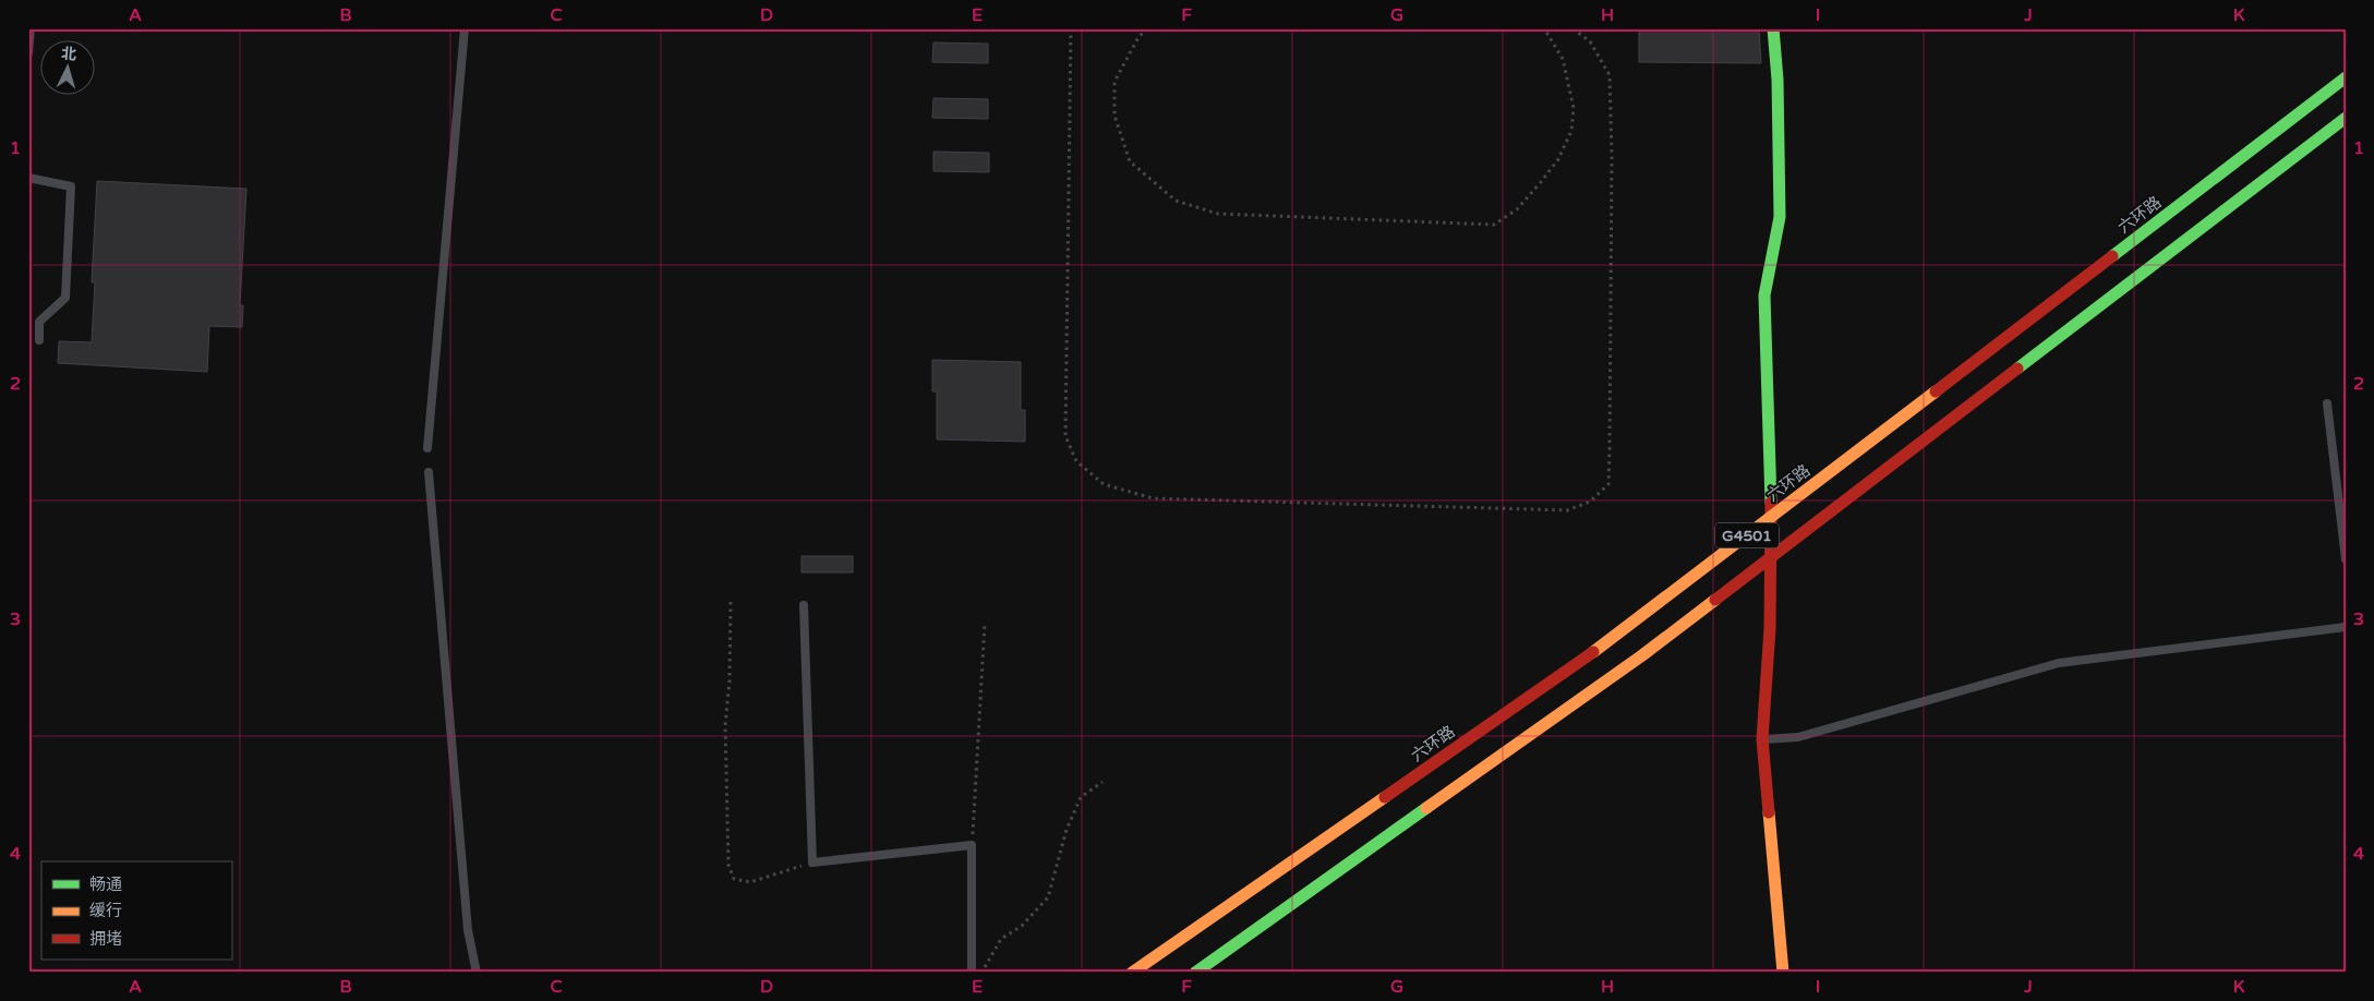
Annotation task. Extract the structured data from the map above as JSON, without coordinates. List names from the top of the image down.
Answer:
{
  "streets": {
    "main road": ["六环路", "G4501"]
  },
  "legend": ["畅通", "缓行", "拥堵"],
  "north": "top",
  "grid": {
    "columns": [
      "A",
      "B",
      "C",
      "D",
      "E",
      "F",
      "G",
      "H",
      "I",
      "J",
      "K"
    ],
    "rows": [
      "1",
      "2",
      "3",
      "4"
    ]
  }
}
